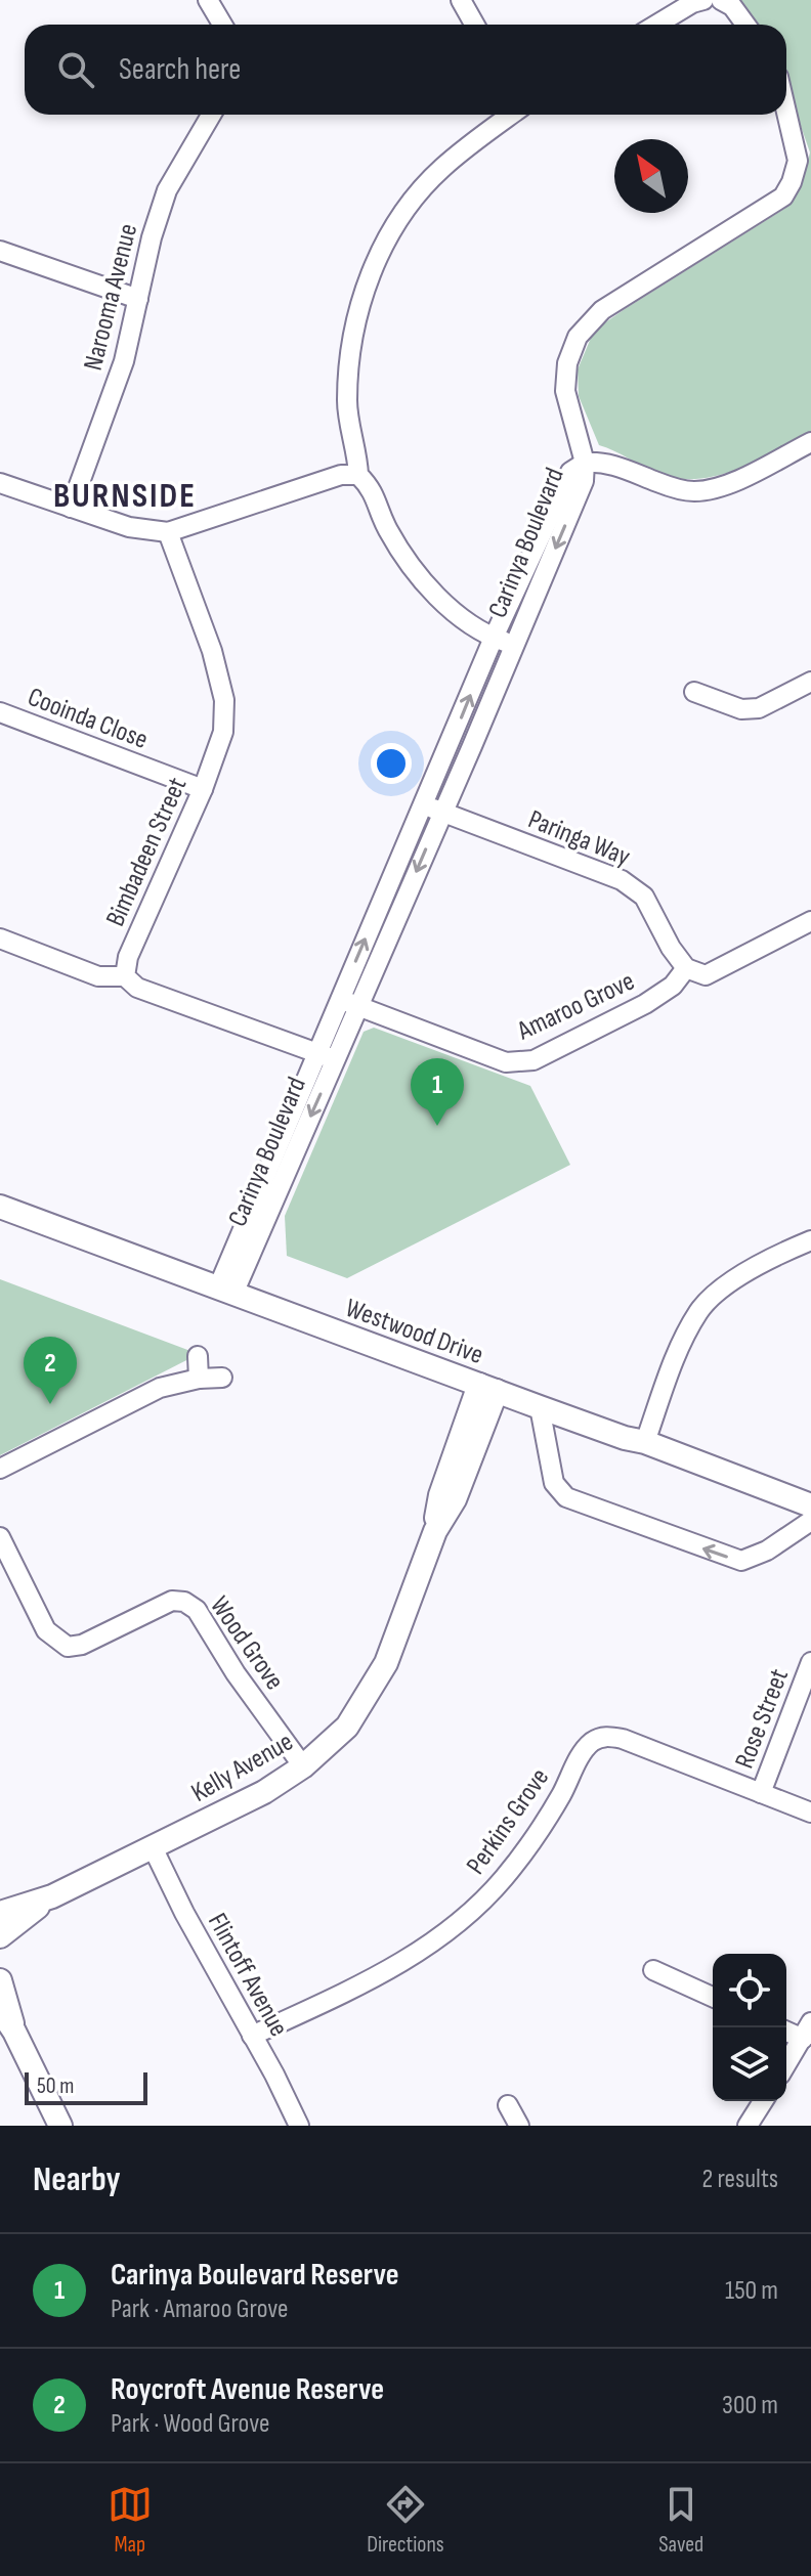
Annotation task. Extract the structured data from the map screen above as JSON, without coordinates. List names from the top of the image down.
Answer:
{
  "streets": {
    "street": [
      "Narooma Avenue",
      "Carinya Boulevard",
      "Cooinda Close",
      "Paringa Way",
      "Bimbadeen Street",
      "Amaroo Grove",
      "Westwood Drive",
      "Wood Grove",
      "Rose Street",
      "Kelly Avenue",
      "Perkins Grove",
      "Flintoff Avenue"
    ]
  },
  "crossings": [
    ["Carinya Boulevard", "Paringa Way"],
    ["Carinya Boulevard", "Amaroo Grove"],
    ["Carinya Boulevard", "Westwood Drive"],
    ["Cooinda Close", "Bimbadeen Street"],
    ["Paringa Way", "Amaroo Grove"],
    ["Westwood Drive", "Kelly Avenue"],
    ["Wood Grove", "Kelly Avenue"],
    ["Rose Street", "Perkins Grove"],
    ["Kelly Avenue", "Flintoff Avenue"],
    ["Perkins Grove", "Flintoff Avenue"]
  ],
  "districts": ["BURNSIDE"],
  "scale_bar": "50 m",
  "north": "top left",
  "page": {
    "search": "Search here",
    "pins": ["1", "2"],
    "scale": "50 m",
    "heading": ["Nearby", "2 results"],
    "list": [
      {
        "mark": "1",
        "name": "Carinya Boulevard Reserve",
        "note": "Park · Amaroo Grove",
        "value": "150 m"
      },
      {
        "mark": "2",
        "name": "Roycroft Avenue Reserve",
        "note": "Park · Wood Grove",
        "value": "300 m"
      }
    ],
    "nav": ["Map", "Directions", "Saved"]
  }
}
